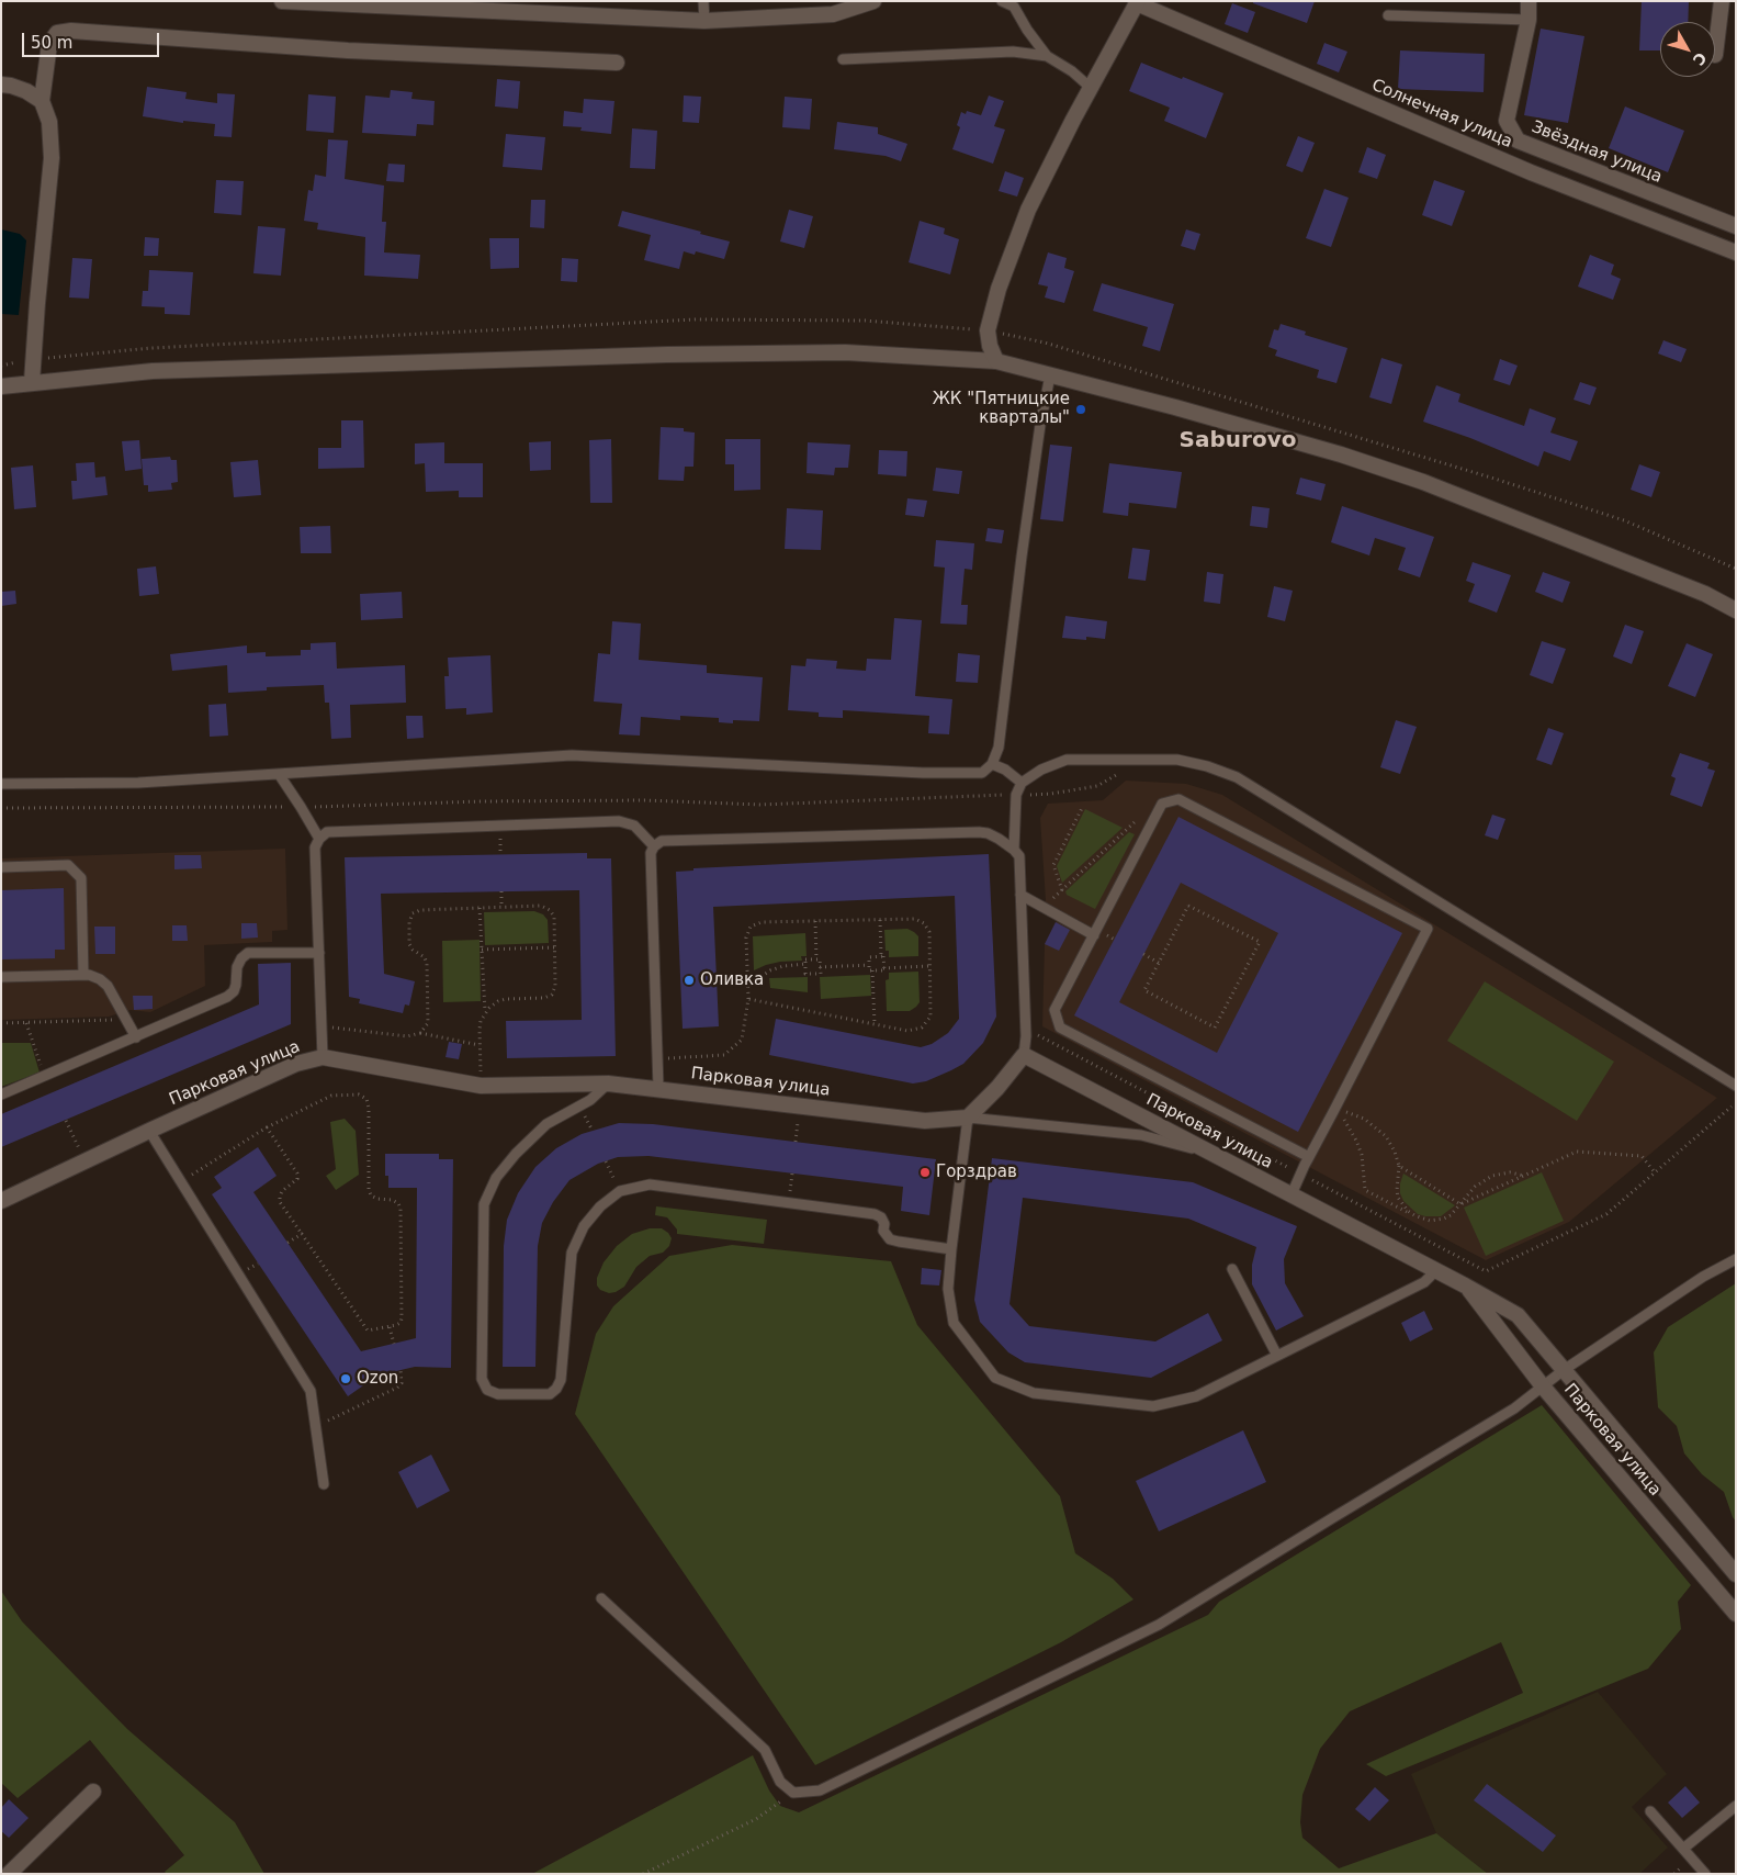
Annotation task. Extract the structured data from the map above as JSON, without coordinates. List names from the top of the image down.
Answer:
{
  "streets": {
    "street": ["Солнечная улица", "Звёздная улица", "Парковая улица"]
  },
  "districts": ["Saburovo"],
  "places": [
    "ЖК \"Пятницкие кварталы\"",
    "Оливка",
    "Горздрав",
    "Ozon"
  ],
  "scale_bar": "50 m",
  "north": "bottom right"
}
